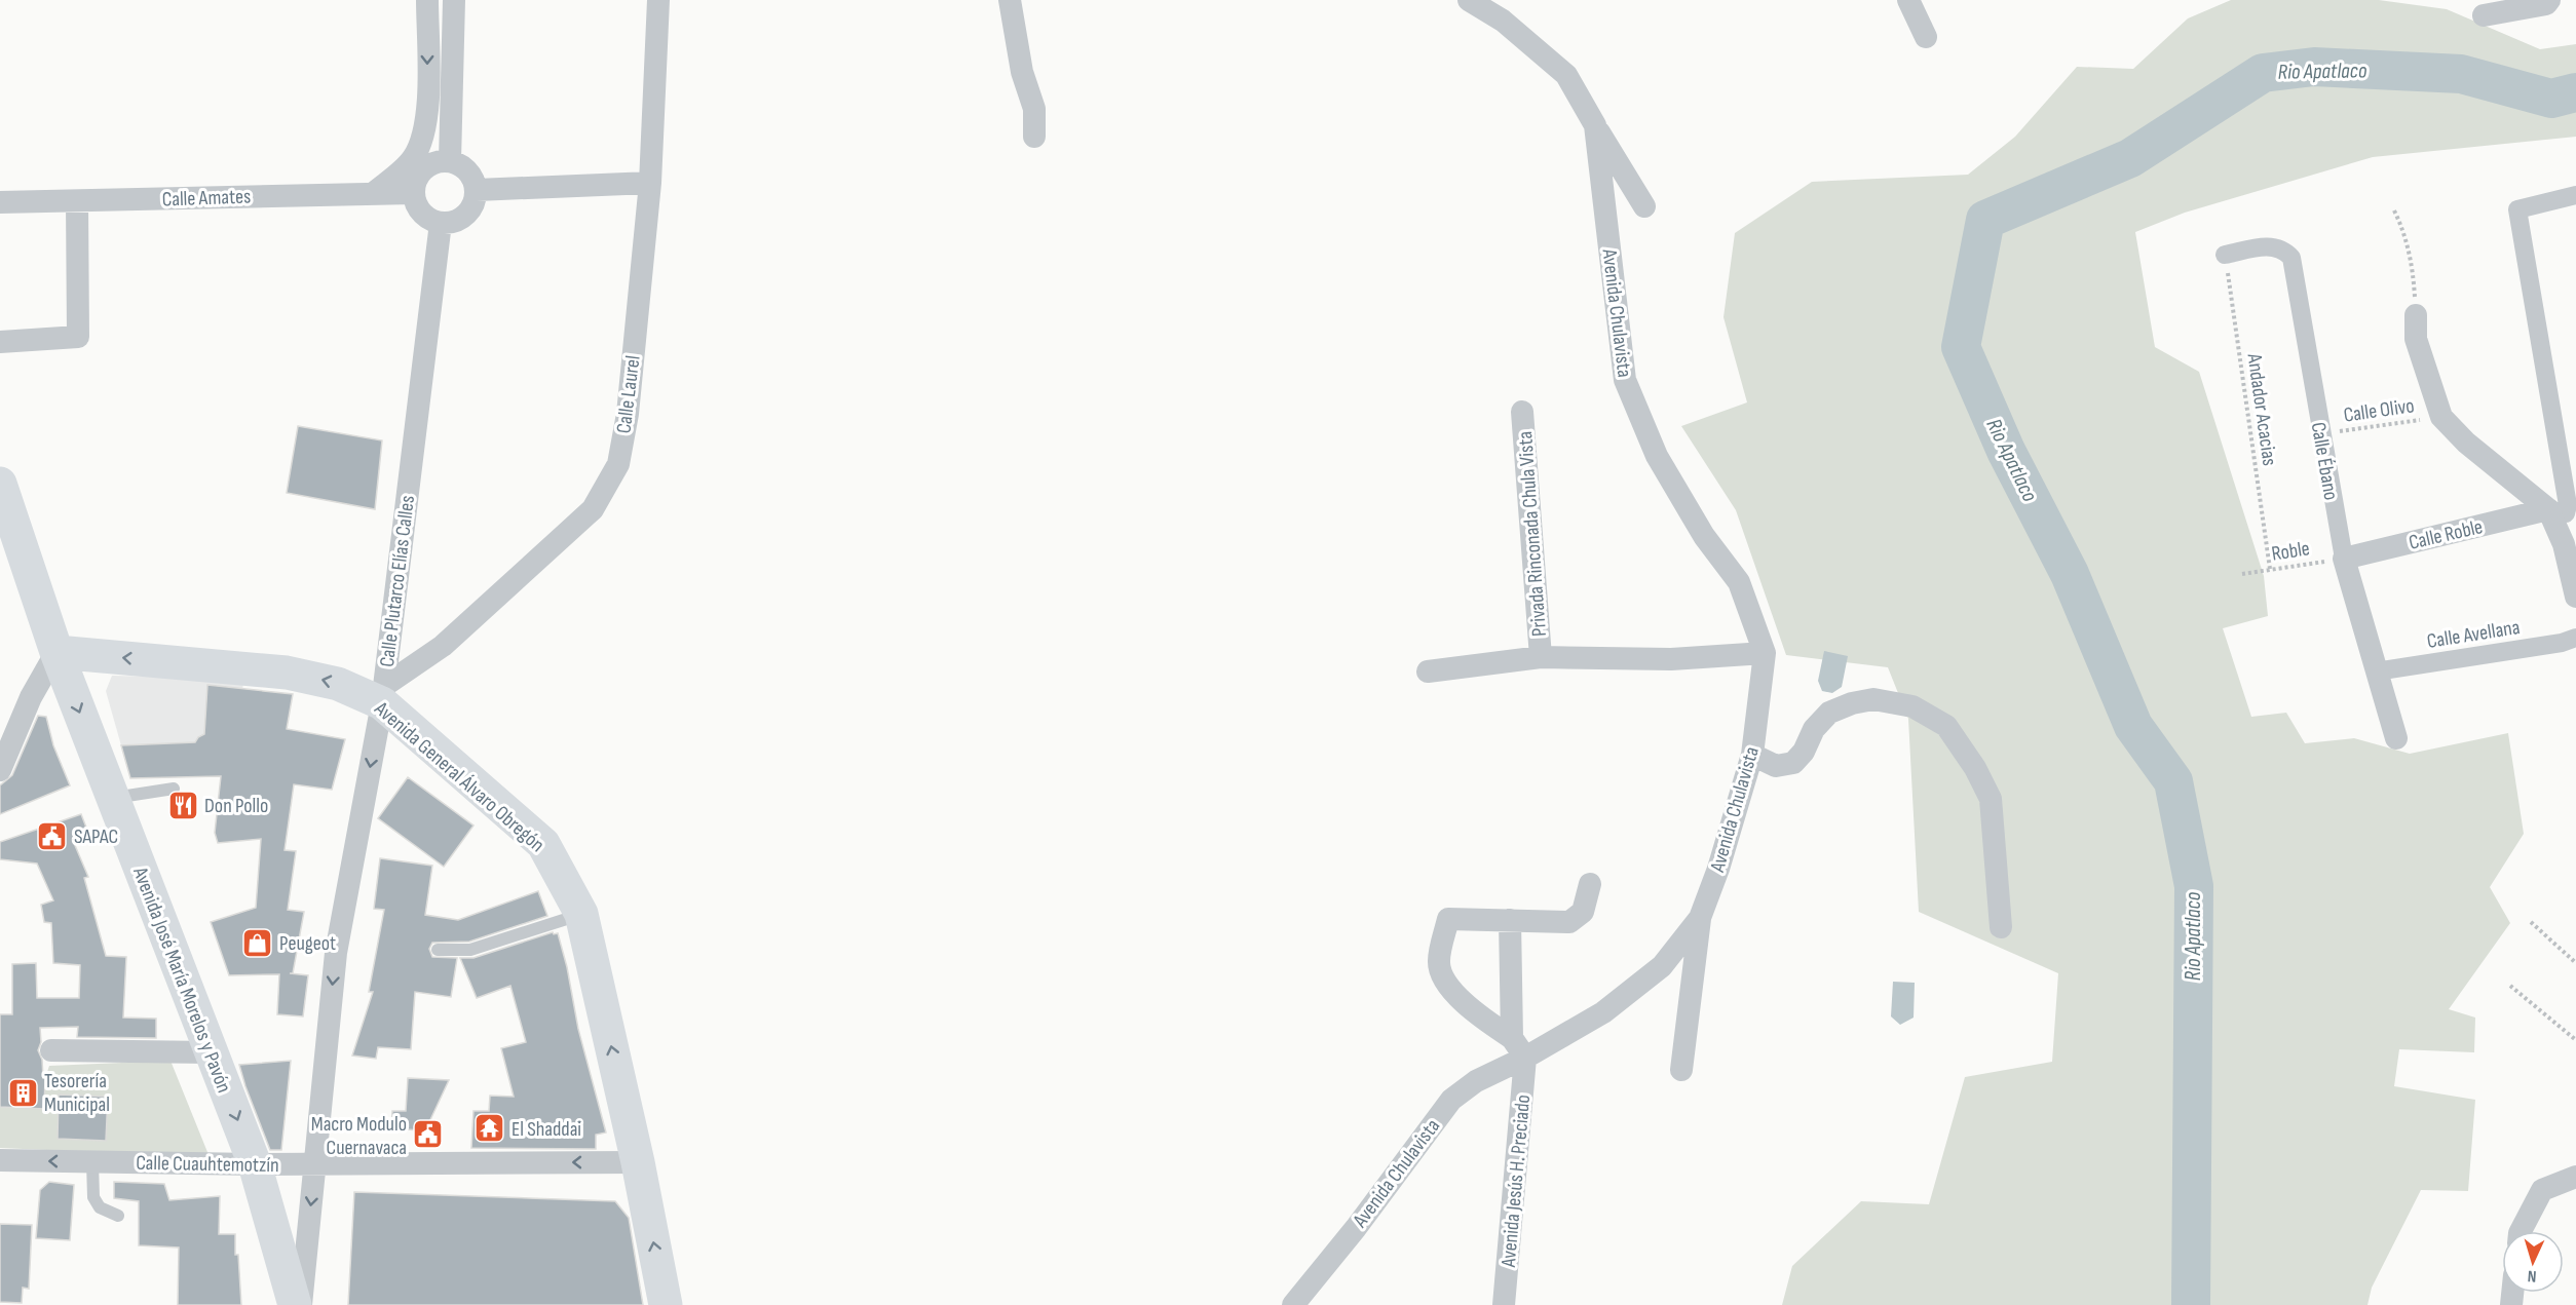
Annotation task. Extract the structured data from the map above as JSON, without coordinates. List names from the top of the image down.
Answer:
{
  "streets": {
    "main road": ["Avenida General Álvaro Obregón", "Avenida José María Morelos y Pavón"],
    "street": [
      "Calle Amates",
      "Avenida Chulavista",
      "Calle Laurel",
      "Calle Ébano",
      "Privada Rinconada Chula Vista",
      "Calle Roble",
      "Calle Plutarco Elías Calles",
      "Calle Avellana",
      "Calle Cuauhtemotzín",
      "Avenida Jesús H. Preciado"
    ],
    "path": ["Andador Acacias", "Calle Olivo", "Roble"]
  },
  "crossings": [
    ["Calle Amates", "Calle Plutarco Elías Calles"],
    ["Avenida Chulavista", "Privada Rinconada Chula Vista"],
    ["Avenida Chulavista", "Avenida Jesús H. Preciado"],
    ["Calle Laurel", "Calle Plutarco Elías Calles"],
    ["Calle Laurel", "Avenida General Álvaro Obregón"],
    ["Andador Acacias", "Calle Ébano"],
    ["Andador Acacias", "Roble"],
    ["Calle Olivo", "Calle Ébano"],
    ["Calle Ébano", "Calle Roble"],
    ["Calle Ébano", "Roble"],
    ["Calle Ébano", "Calle Avellana"],
    ["Calle Roble", "Roble"],
    ["Calle Plutarco Elías Calles", "Avenida General Álvaro Obregón"],
    ["Calle Plutarco Elías Calles", "Calle Cuauhtemotzín"],
    ["Avenida General Álvaro Obregón", "Avenida José María Morelos y Pavón"],
    ["Avenida General Álvaro Obregón", "Calle Cuauhtemotzín"],
    ["Avenida José María Morelos y Pavón", "Calle Cuauhtemotzín"]
  ],
  "one_way": ["Calle Plutarco Elías Calles", "Avenida General Álvaro Obregón", "Calle Cuauhtemotzín"],
  "water": ["Rio Apatlaco"],
  "places": {
    "restaurant": ["Don Pollo"],
    "public building": ["SAPAC", "Macro Modulo Cuernavaca"],
    "shop": ["Peugeot"],
    "building": ["Tesorería Municipal"],
    "temple": ["El Shaddai"]
  },
  "north": "bottom"
}
